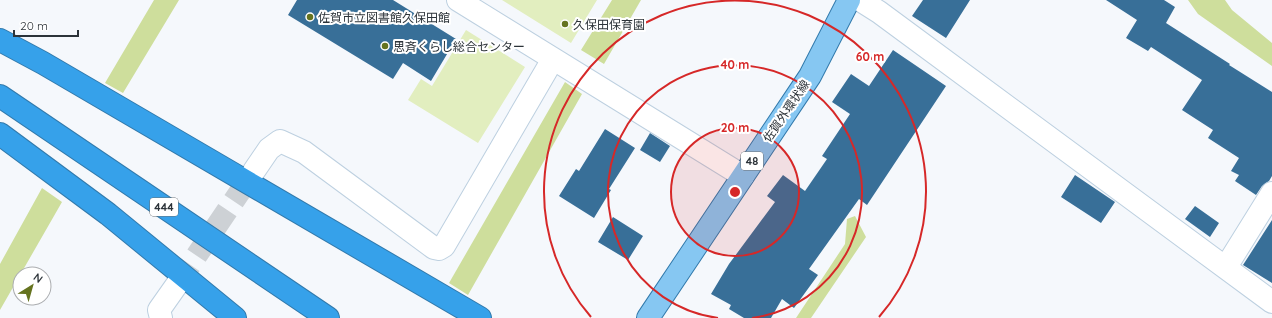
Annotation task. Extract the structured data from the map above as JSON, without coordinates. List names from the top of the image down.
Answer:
{
  "streets": {
    "highway": ["444"],
    "main road": ["佐賀外環状線", "48"]
  },
  "places": ["佐賀市立図書館久保田館", "久保田保育園", "思斉くらし総合センター"],
  "scale_bar": "20 m",
  "north": "top right",
  "rings": ["60 m", "40 m", "20 m"]
}
